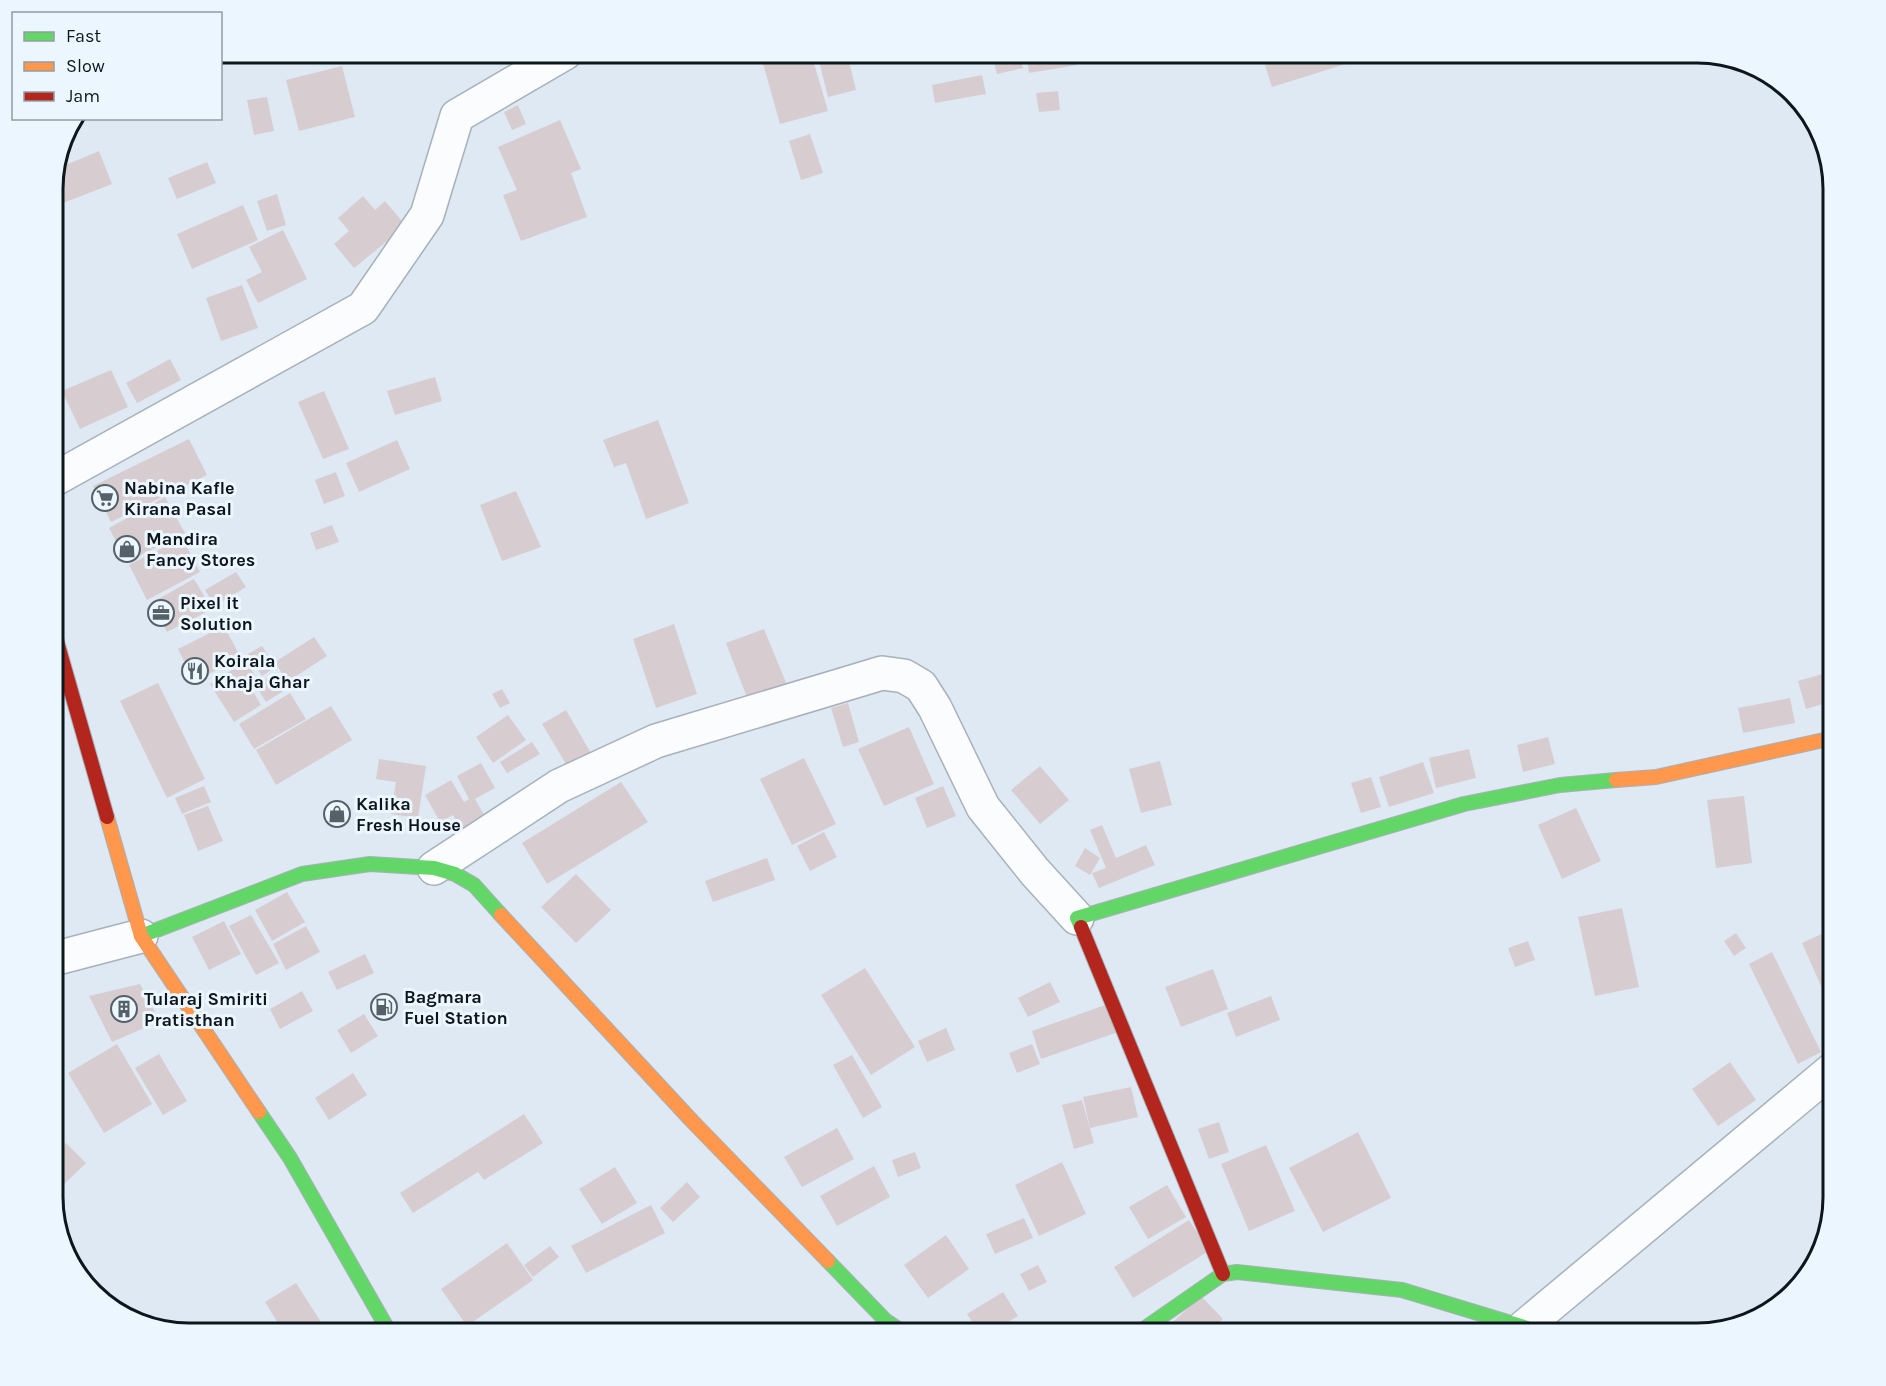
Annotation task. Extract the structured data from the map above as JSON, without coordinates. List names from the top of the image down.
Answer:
{
  "places": {
    "supermarket": ["Nabina Kafle Kirana Pasal"],
    "shop": ["Mandira Fancy Stores", "Kalika Fresh House"],
    "office": ["Pixel it Solution"],
    "restaurant": ["Koirala Khaja Ghar"],
    "fuel station": ["Bagmara Fuel Station"],
    "building": ["Tularaj Smiriti Pratisthan"]
  },
  "legend": ["Fast", "Slow", "Jam"]
}
